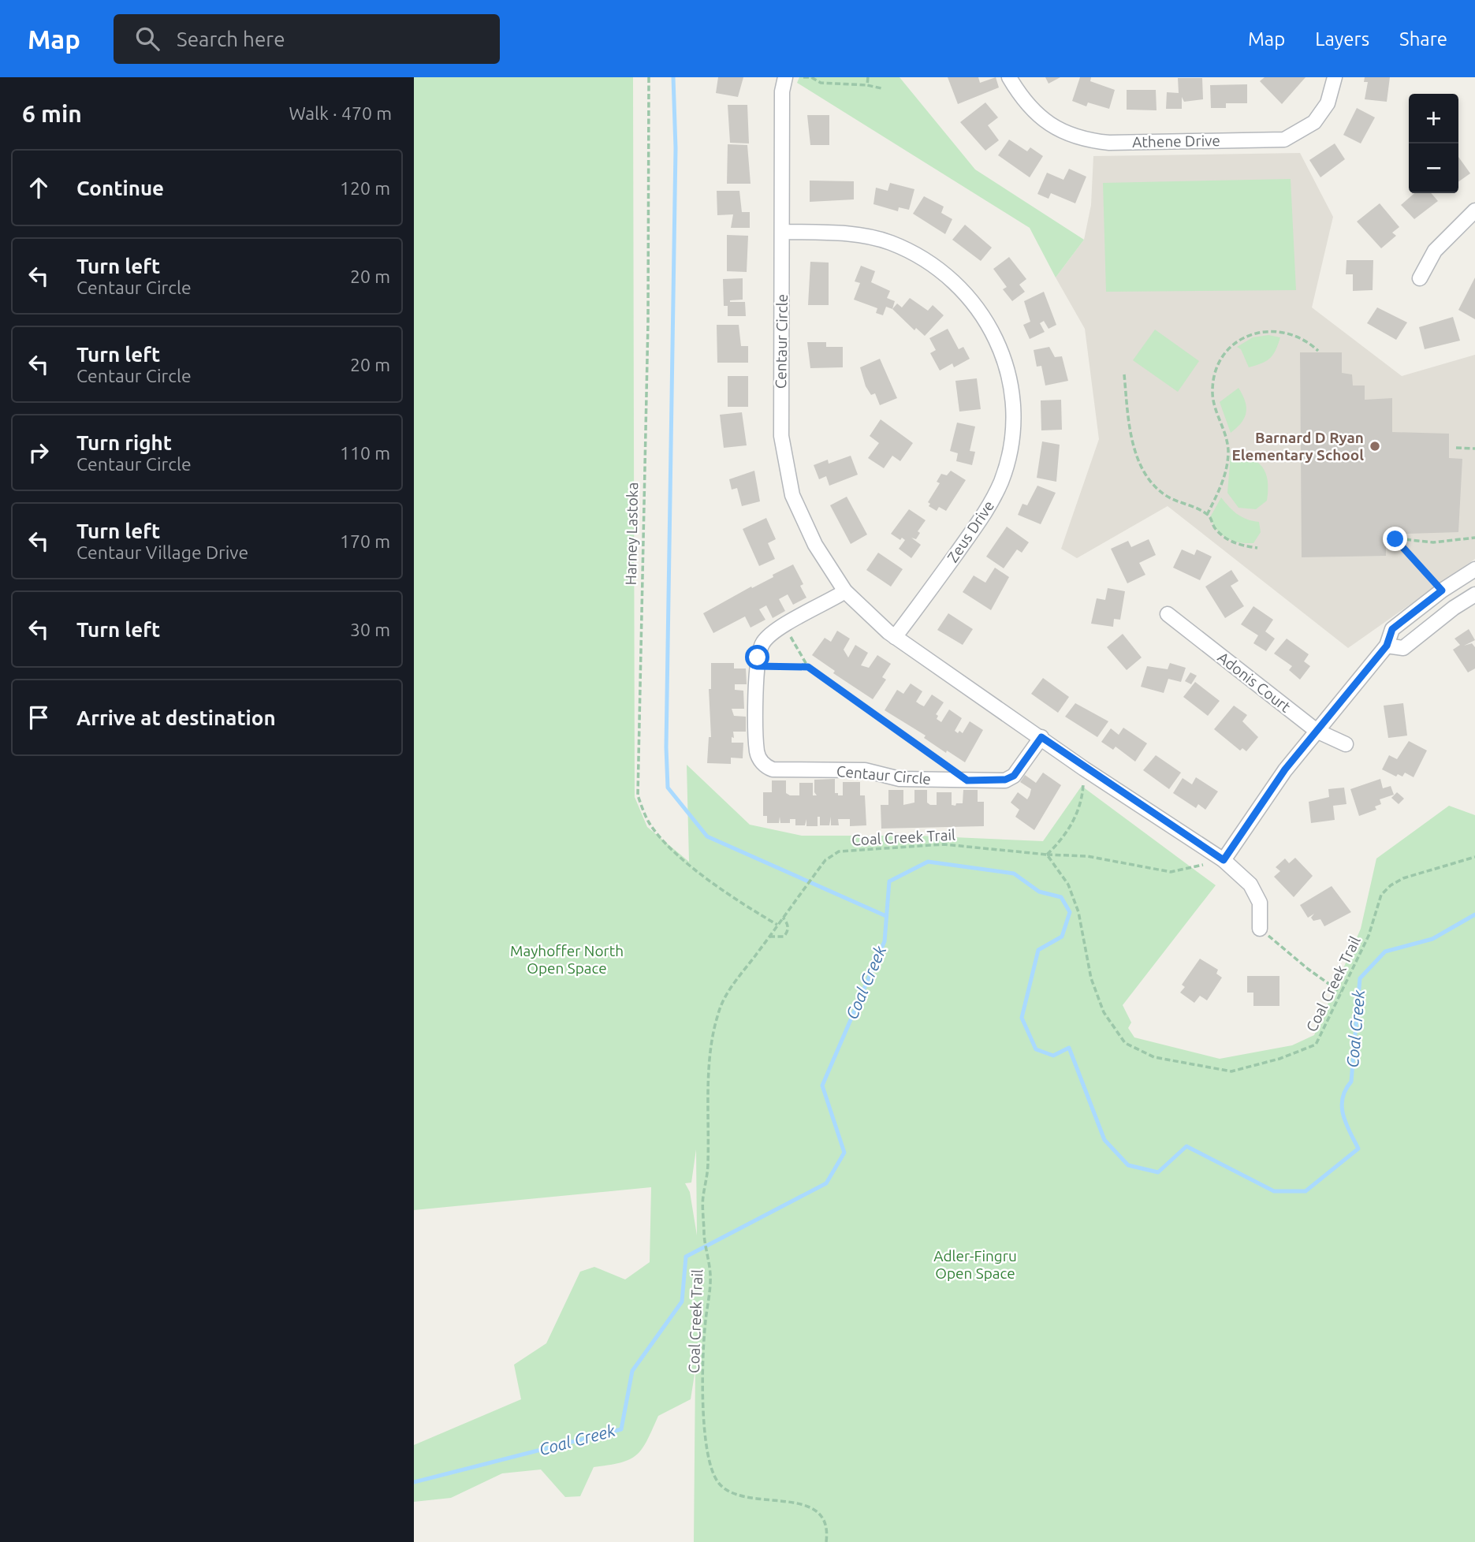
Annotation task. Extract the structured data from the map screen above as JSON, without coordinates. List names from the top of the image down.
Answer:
{
  "streets": {
    "street": [
      "Athene Drive",
      "Centaur Circle",
      "Zeus Drive",
      "Adonis Court"
    ],
    "path": ["Harney Lastoka", "Coal Creek Trail"]
  },
  "crossings": [
    ["Centaur Circle", "Zeus Drive"],
    ["Harney Lastoka", "Coal Creek Trail"]
  ],
  "water": ["Coal Creek"],
  "parks": ["Mayhoffer North Open Space", "Adler-Fingru Open Space"],
  "places": ["Barnard D Ryan Elementary School"],
  "page": {
    "header": "Map",
    "search": "Search here",
    "nav": ["Map", "Layers", "Share"],
    "heading": ["6 min", "Walk · 470 m"],
    "map_buttons": ["+", "−"],
    "list": [
      ["Continue", "120 m"],
      ["Turn left", "Centaur Circle", "20 m"],
      ["Turn left", "Centaur Circle", "20 m"],
      ["Turn right", "Centaur Circle", "110 m"],
      ["Turn left", "Centaur Village Drive", "170 m"],
      ["Turn left", "30 m"],
      "Arrive at destination"
    ]
  }
}
